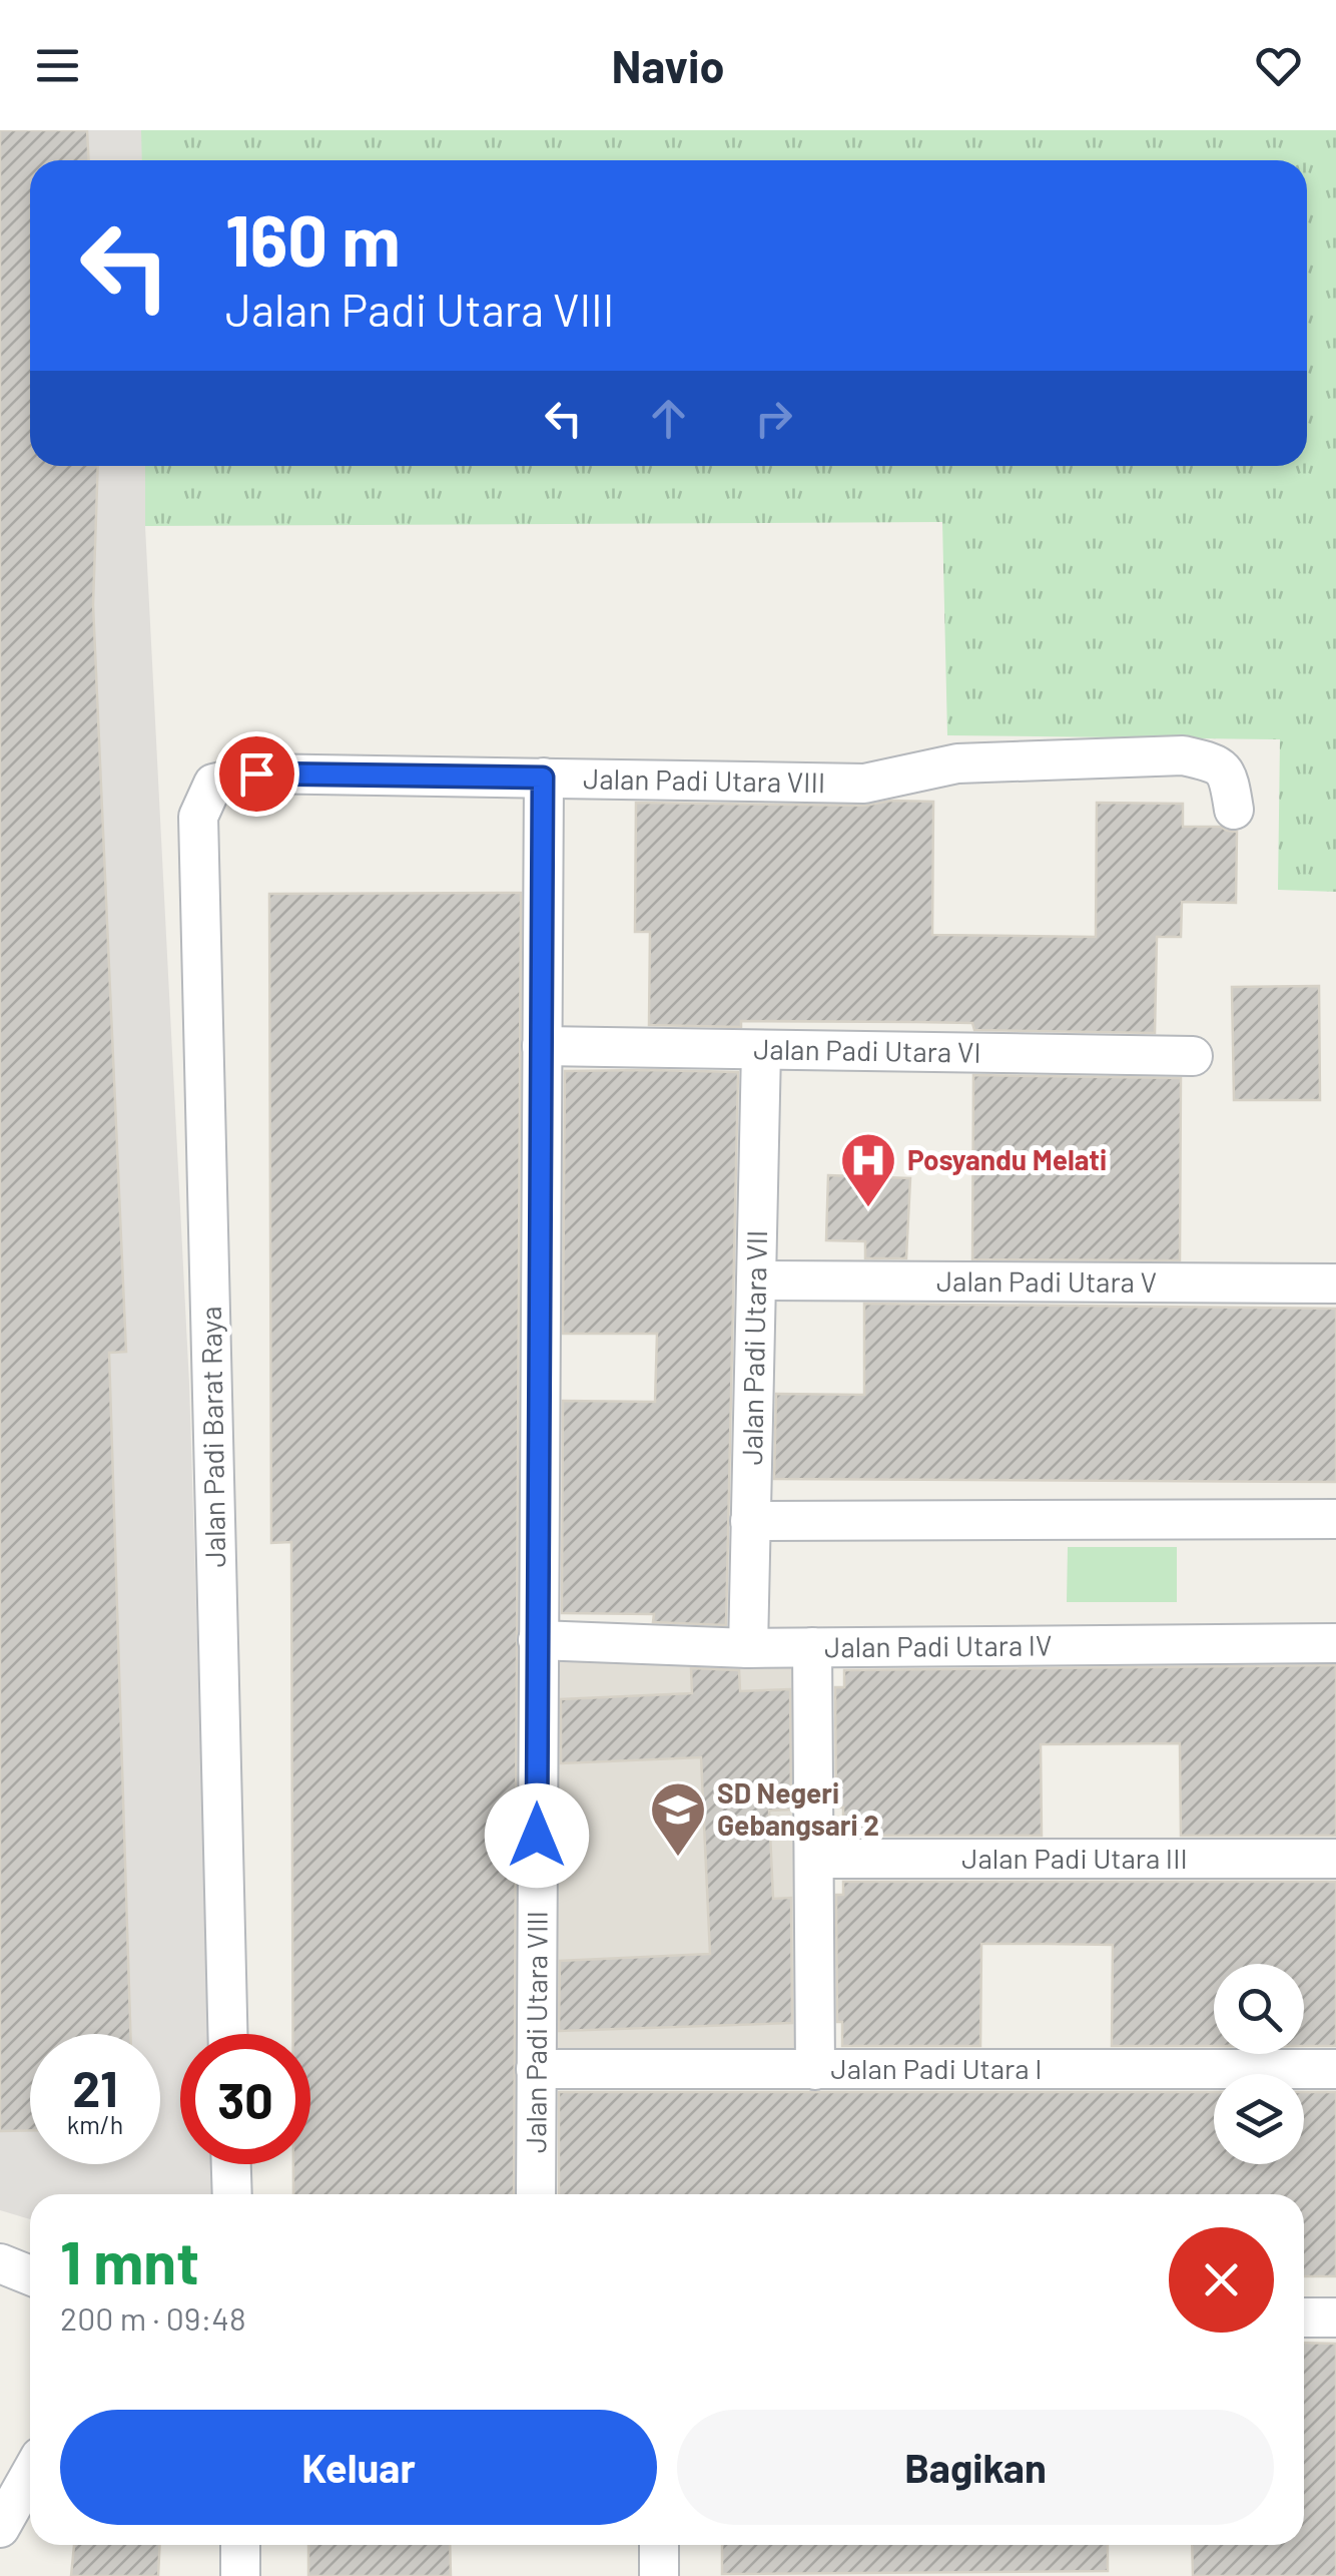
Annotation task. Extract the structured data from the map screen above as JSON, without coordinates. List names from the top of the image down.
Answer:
{
  "streets": {
    "street": [
      "Jalan Padi Utara VIII",
      "Jalan Padi Utara VI",
      "Jalan Padi Utara V",
      "Jalan Padi Utara VII",
      "Jalan Padi Barat Raya",
      "Jalan Padi Utara IV",
      "Jalan Padi Utara III",
      "Jalan Padi Utara I"
    ]
  },
  "crossings": [
    ["Jalan Padi Utara VIII", "Jalan Padi Utara VI"],
    ["Jalan Padi Utara VIII", "Jalan Padi Barat Raya"],
    ["Jalan Padi Utara VIII", "Jalan Padi Utara IV"],
    ["Jalan Padi Utara VIII", "Jalan Padi Utara I"],
    ["Jalan Padi Utara VI", "Jalan Padi Utara VII"],
    ["Jalan Padi Utara V", "Jalan Padi Utara VII"],
    ["Jalan Padi Utara VII", "Jalan Padi Utara IV"]
  ],
  "places": {
    "hospital": ["Posyandu Melati"],
    "school or university": ["SD Negeri Gebangsari 2"]
  },
  "page": {
    "header": "Navio",
    "turn": ["160 m", "Jalan Padi Utara VIII"],
    "speed": "21 km/h",
    "limit": "30",
    "heading": ["1 mnt", "200 m · 09:48"],
    "buttons": ["Keluar", "Bagikan"]
  }
}
